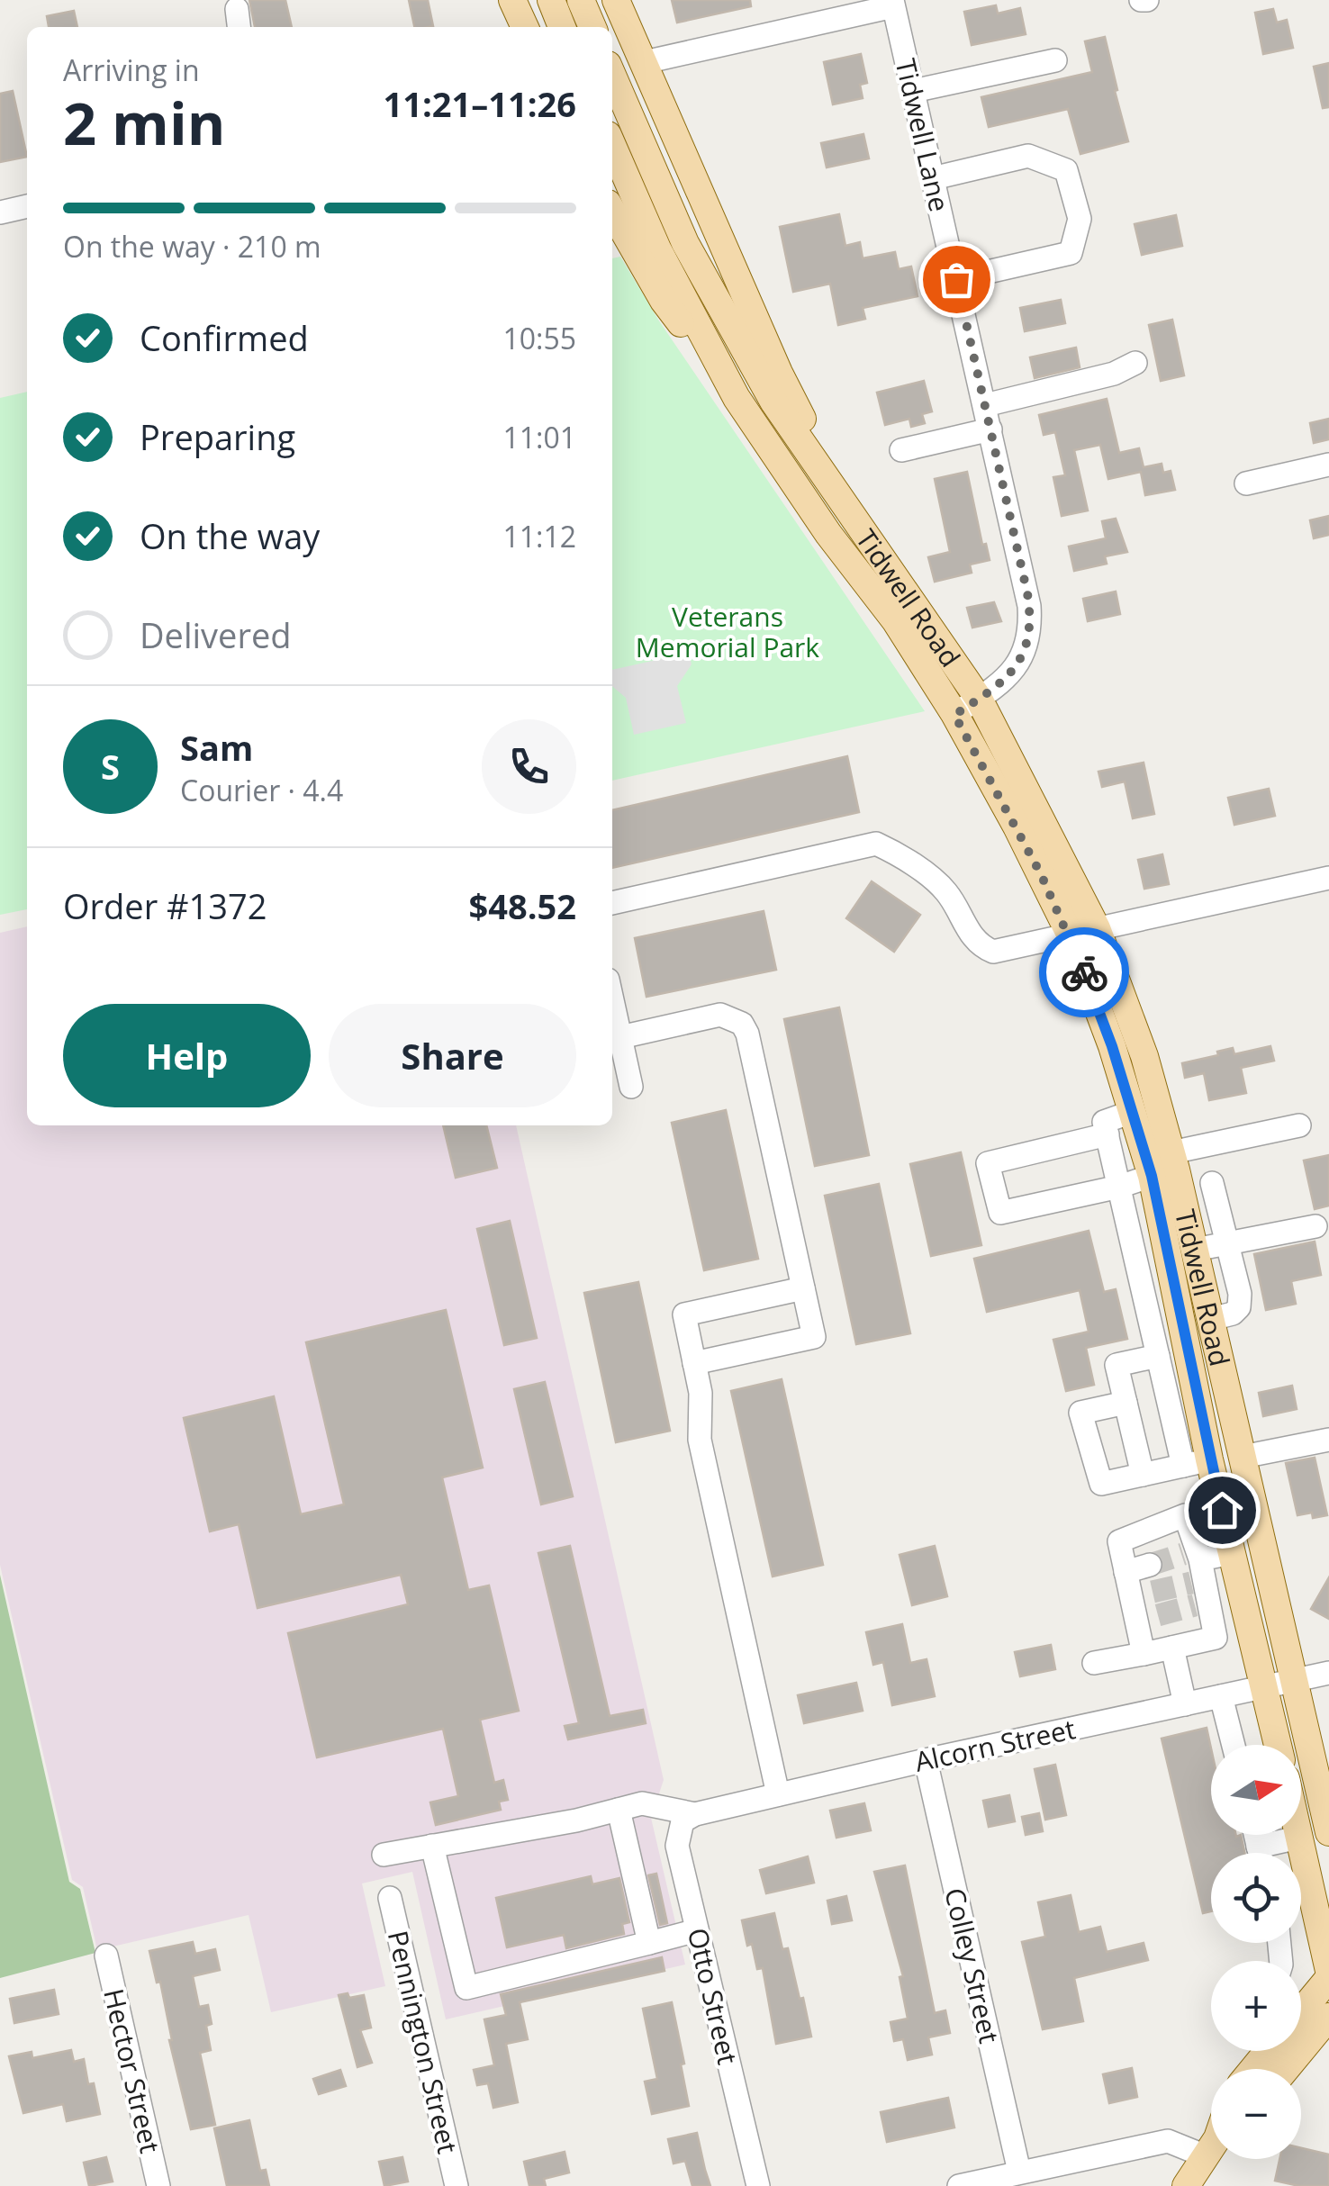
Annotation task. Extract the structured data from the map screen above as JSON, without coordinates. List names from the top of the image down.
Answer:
{
  "streets": {
    "main road": ["Tidwell Road"],
    "street": [
      "Tidwell Lane",
      "Alcorn Street",
      "Colley Street",
      "Otto Street",
      "Pennington Street",
      "Hector Street"
    ]
  },
  "crossings": [
    ["Tidwell Lane", "Tidwell Road"],
    ["Tidwell Road", "Alcorn Street"],
    ["Alcorn Street", "Colley Street"],
    ["Alcorn Street", "Otto Street"]
  ],
  "parks": ["Veterans Memorial Park"],
  "north": "right",
  "page": {
    "heading": ["2 min", "Arriving in", "11:21–11:26"],
    "panel": [
      "Sam",
      "Courier · 4.4",
      "Order #1372",
      "$48.52"
    ],
    "bar": "On the way · 210 m",
    "list": [
      ["Confirmed", "10:55"],
      ["Preparing", "11:01"],
      ["On the way", "11:12"],
      "Delivered"
    ],
    "round": "S",
    "buttons": ["Help", "Share"],
    "map_buttons": ["+", "−"]
  }
}
